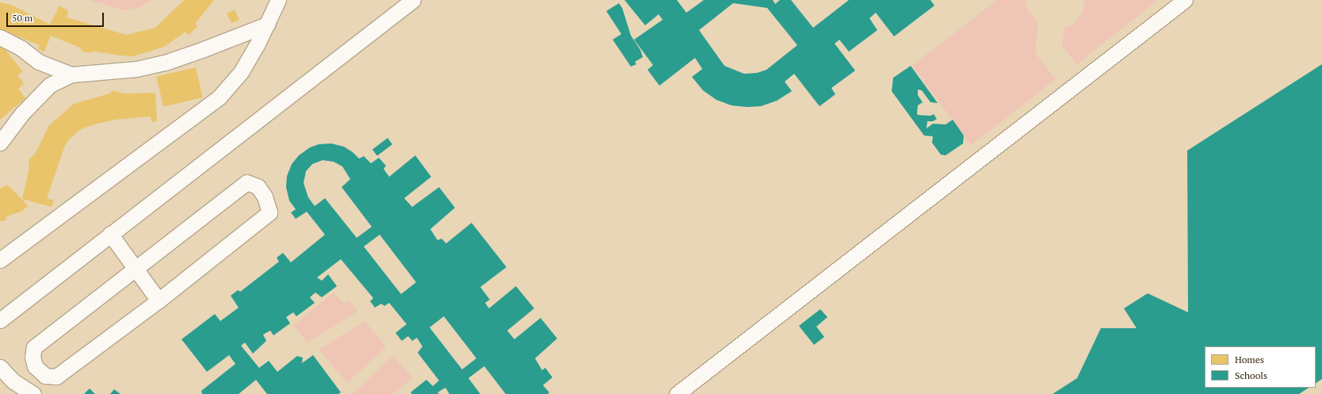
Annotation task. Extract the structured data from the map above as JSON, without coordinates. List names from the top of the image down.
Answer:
{
  "legend": ["Homes", "Schools"],
  "scale_bar": "50 m"
}
